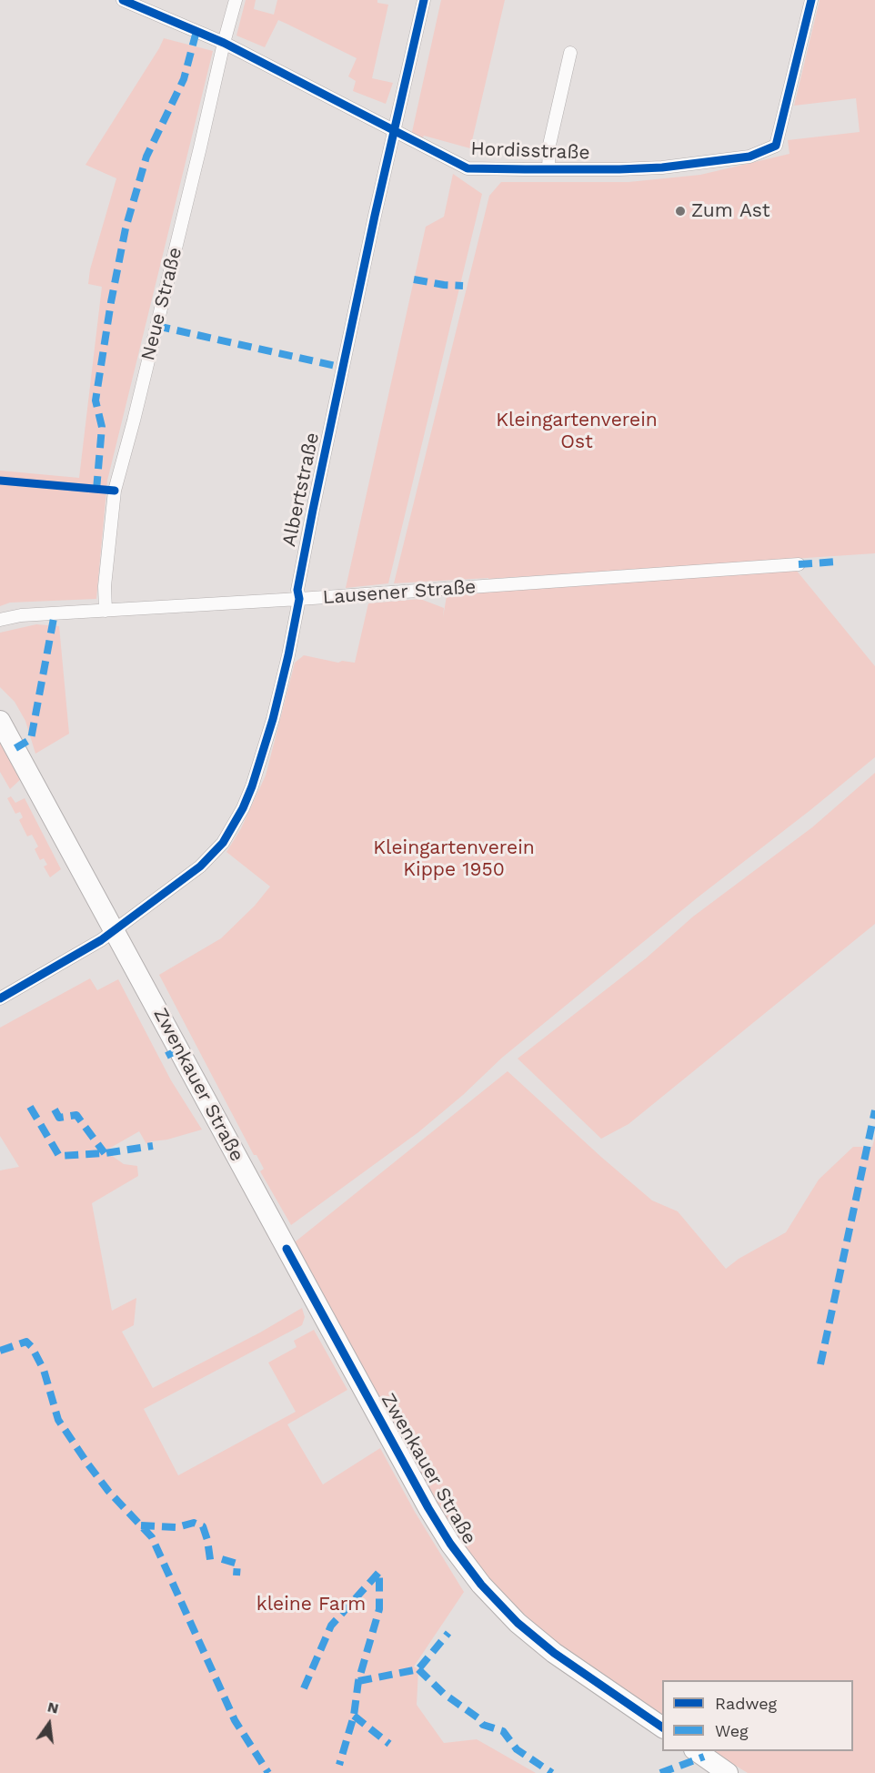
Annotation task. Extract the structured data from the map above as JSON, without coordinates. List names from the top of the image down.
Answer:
{
  "streets": {
    "main road": ["Zwenkauer Straße"],
    "street": [
      "Hordisstraße",
      "Neue Straße",
      "Albertstraße",
      "Lausener Straße"
    ]
  },
  "crossings": [
    ["Hordisstraße", "Neue Straße"],
    ["Hordisstraße", "Albertstraße"],
    ["Neue Straße", "Lausener Straße"],
    ["Albertstraße", "Lausener Straße"],
    ["Albertstraße", "Zwenkauer Straße"]
  ],
  "parks": ["Kleingartenverein Ost", "Kleingartenverein Kippe 1950", "kleine Farm"],
  "places": ["Zum Ast"],
  "legend": ["Radweg", "Weg"],
  "north": "top"
}
